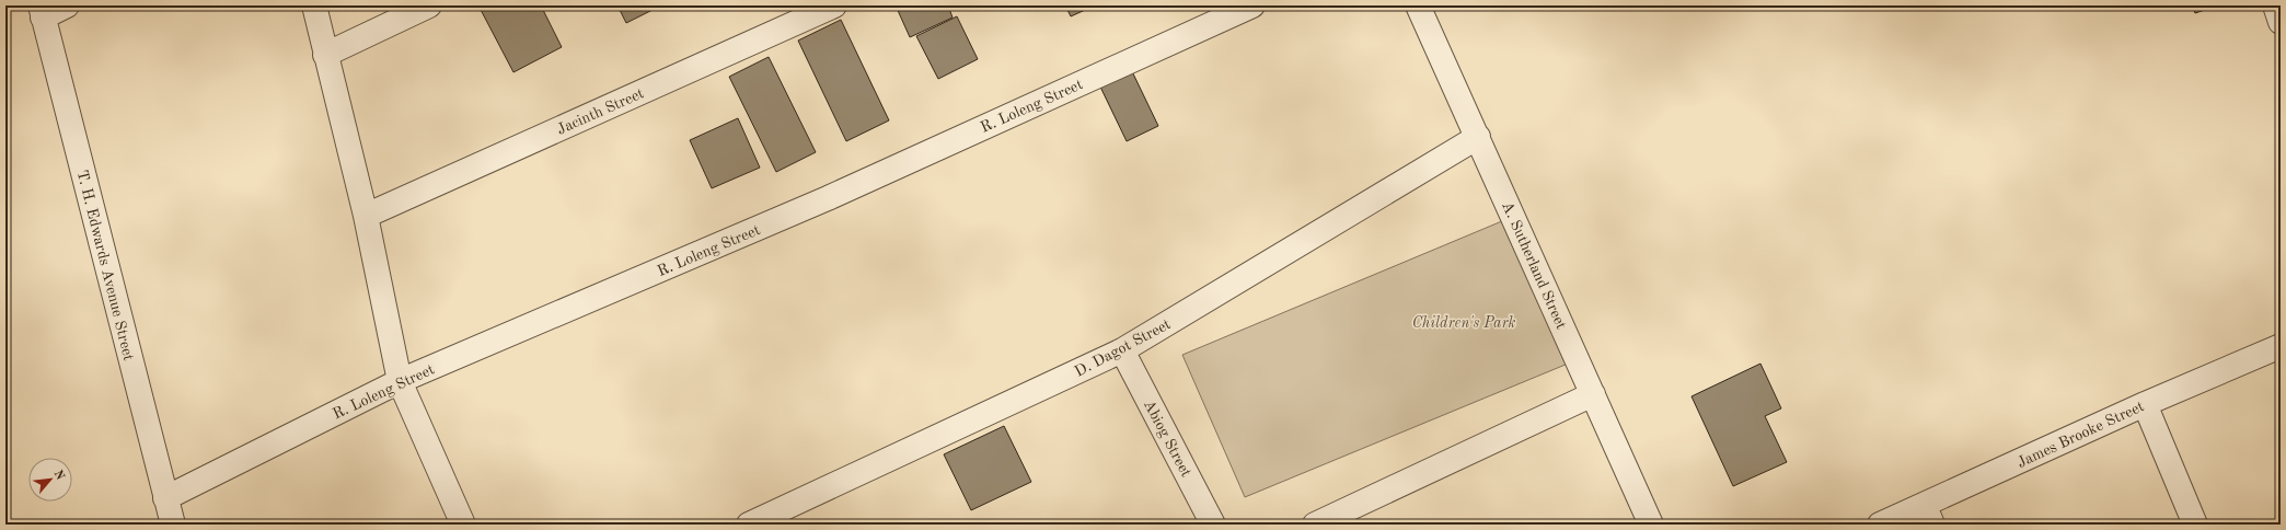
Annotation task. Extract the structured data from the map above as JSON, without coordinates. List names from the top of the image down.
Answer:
{
  "streets": {
    "street": [
      "R. Loleng Street",
      "Jacinth Street",
      "T. H. Edwards Avenue Street",
      "A. Sutherland Street",
      "D. Dagot Street",
      "James Brooke Street",
      "Abiog Street"
    ]
  },
  "crossings": [
    ["R. Loleng Street", "T. H. Edwards Avenue Street"],
    ["A. Sutherland Street", "D. Dagot Street"],
    ["D. Dagot Street", "Abiog Street"]
  ],
  "parks": ["Children's Park"],
  "north": "top right"
}
